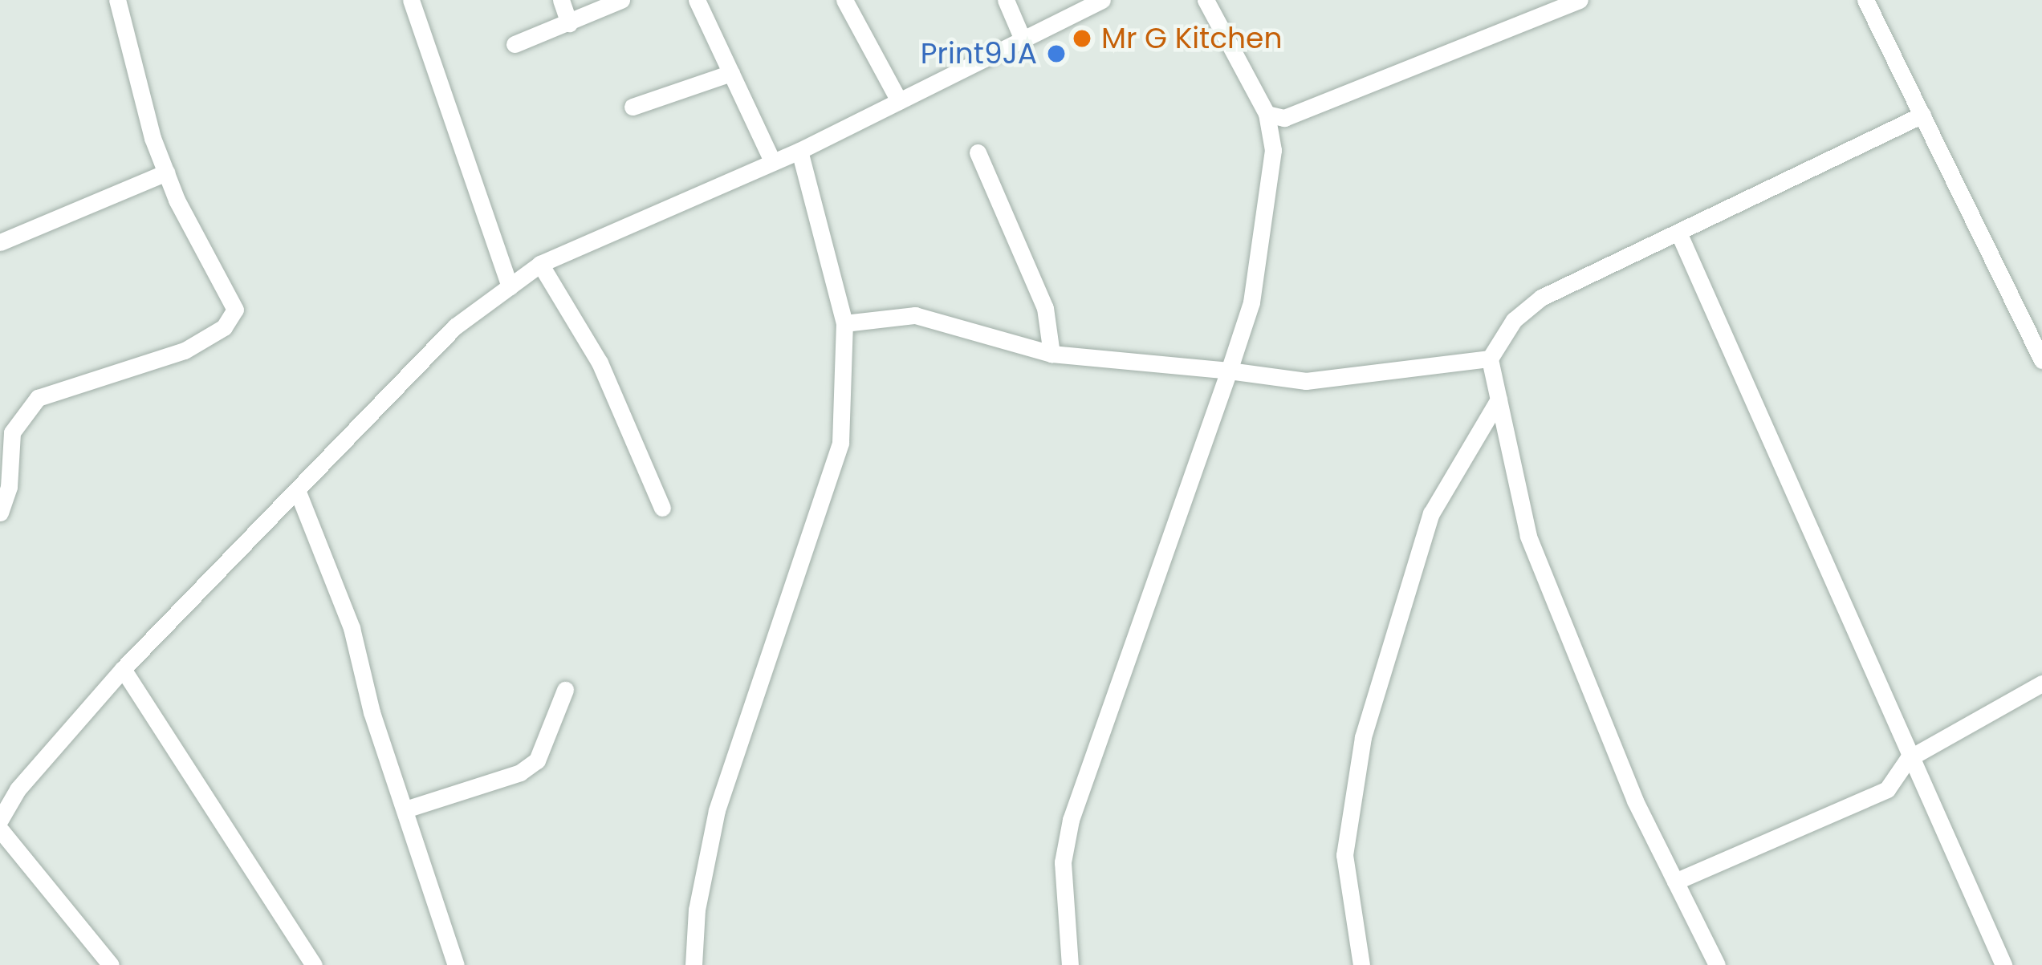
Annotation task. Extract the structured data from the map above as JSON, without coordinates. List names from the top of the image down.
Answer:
{
  "places": ["Mr G Kitchen", "Print9JA"]
}
